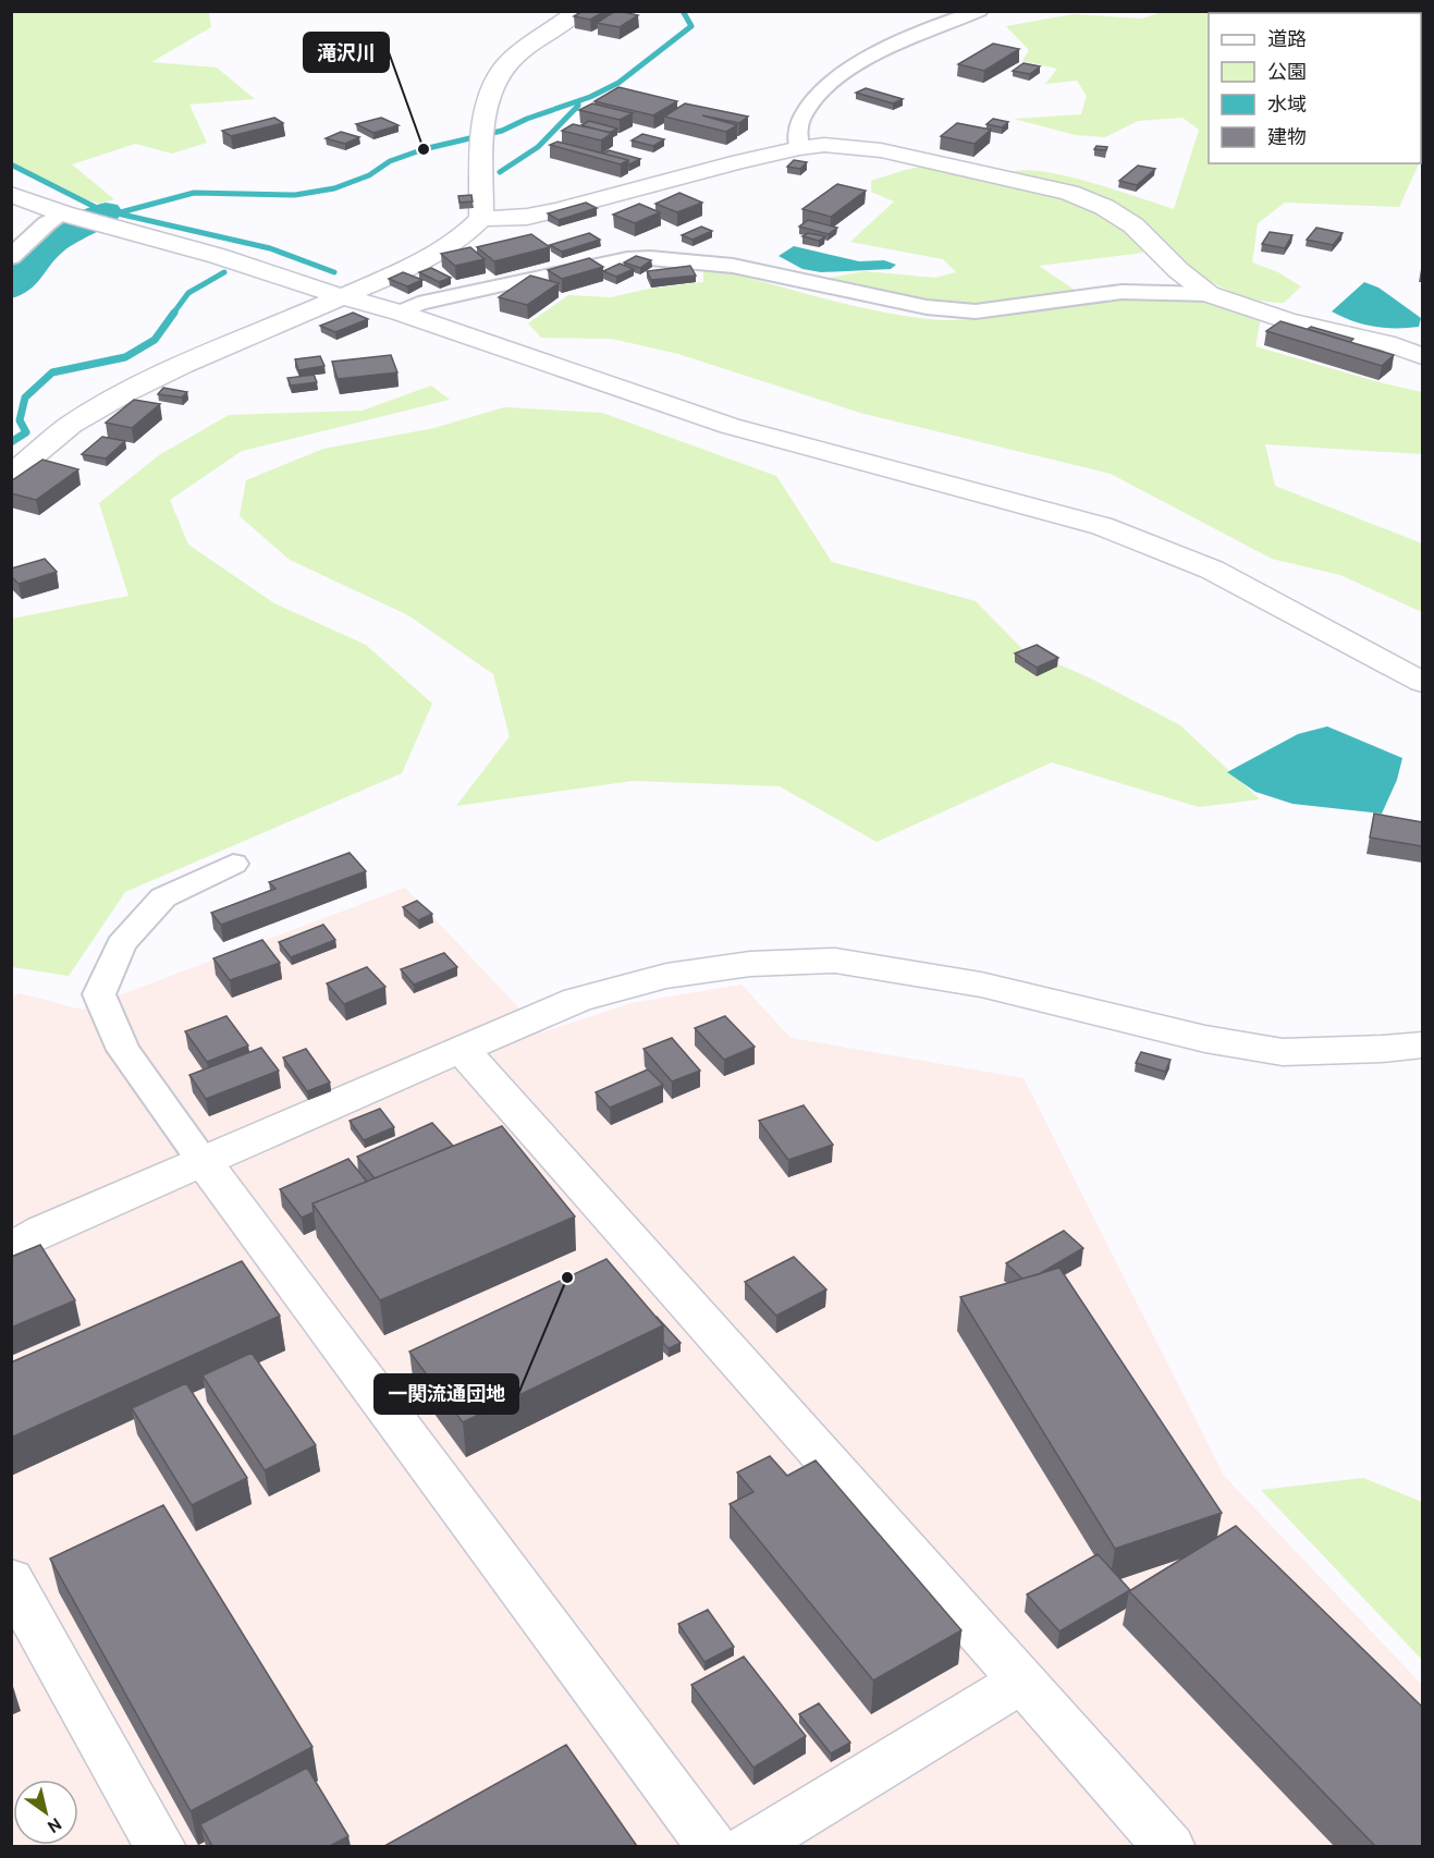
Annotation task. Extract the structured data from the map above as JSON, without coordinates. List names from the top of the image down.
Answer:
{
  "places": ["滝沢川", "一関流通団地"],
  "legend": [
    "道路",
    "公園",
    "水域",
    "建物"
  ],
  "north": "bottom right"
}
